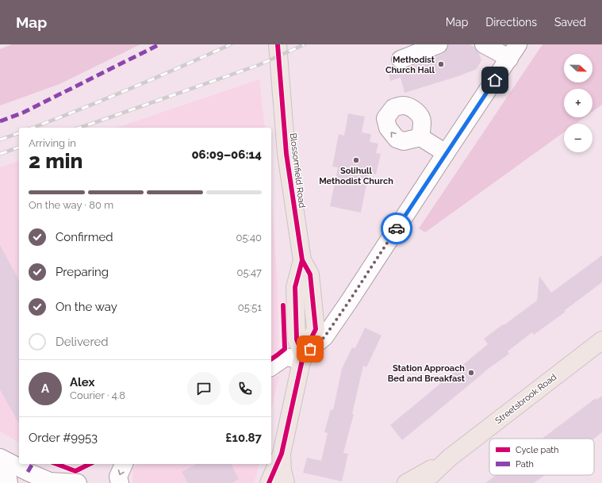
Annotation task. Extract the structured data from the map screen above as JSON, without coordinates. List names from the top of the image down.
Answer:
{
  "streets": {
    "main road": ["Blossomfield Road", "Streetsbrook Road"]
  },
  "places": ["Methodist Church Hall", "Solihull Methodist Church", "Station Approach Bed and Breakfast"],
  "legend": ["Cycle path", "Path"],
  "north": "right",
  "page": {
    "header": "Map",
    "nav": ["Map", "Directions", "Saved"],
    "map_buttons": ["+", "−"],
    "heading": ["2 min", "Arriving in", "06:09–06:14"],
    "panel": [
      "Alex",
      "Courier · 4.8",
      "Order #9953",
      "£10.87"
    ],
    "bar": "On the way · 80 m",
    "list": [
      ["Confirmed", "05:40"],
      ["Preparing", "05:47"],
      ["On the way", "05:51"],
      "Delivered"
    ],
    "round": "A"
  }
}
